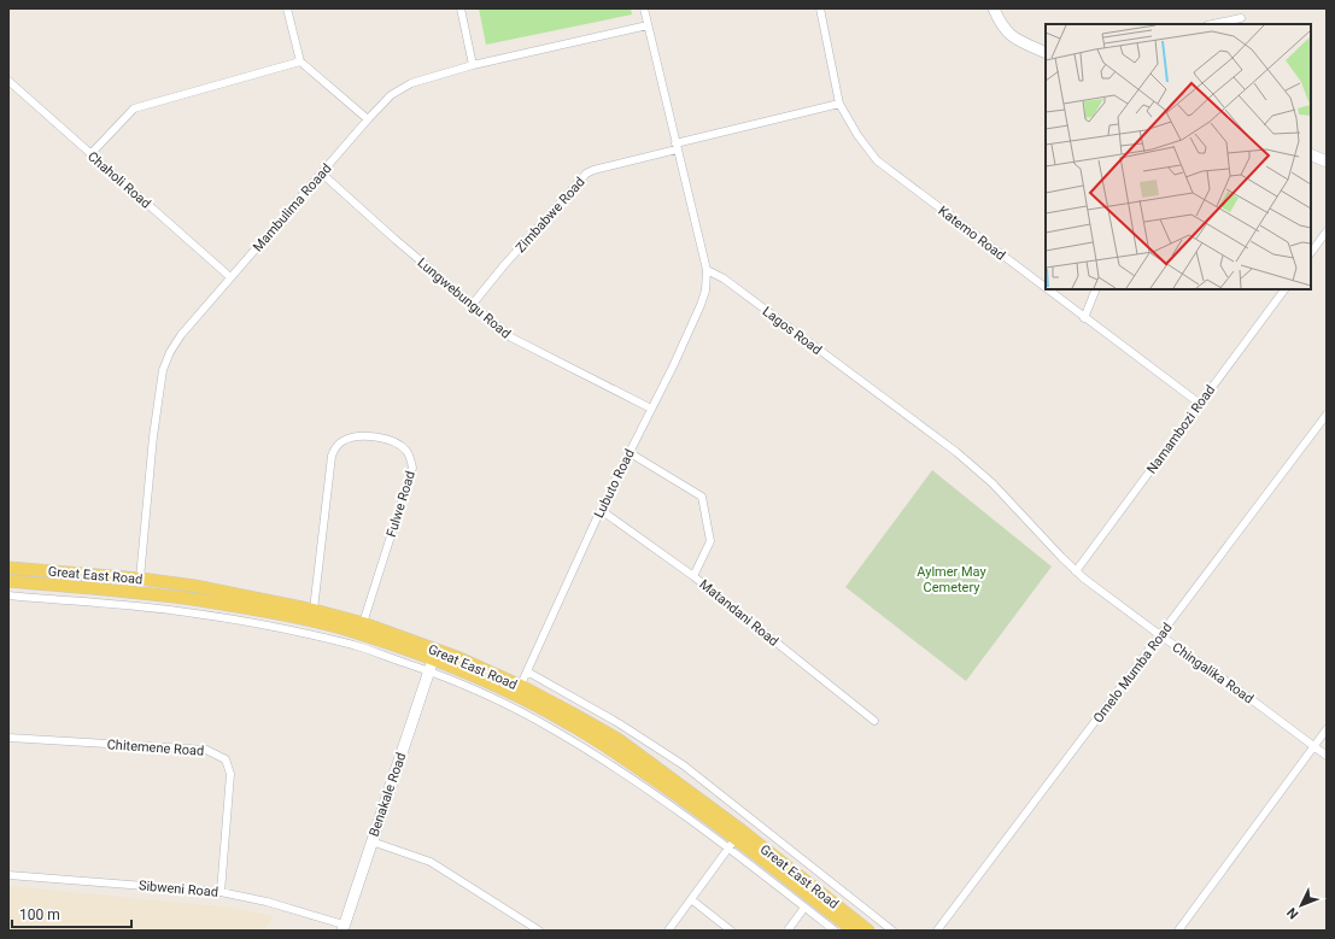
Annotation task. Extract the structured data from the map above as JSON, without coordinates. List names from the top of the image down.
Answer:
{
  "streets": {
    "main road": ["Great East Road"],
    "street": [
      "Chaholi Road",
      "Mambulima Roaad",
      "Zimbabwe Road",
      "Katemo Road",
      "Lungwebungu Road",
      "Lagos Road",
      "Namambozi Road",
      "Lubuto Road",
      "Fulwe Road",
      "Matandani Road",
      "Omelo Mumba Road",
      "Chingalika Road",
      "Chitemene Road",
      "Benakale Road",
      "Sibweni Road"
    ]
  },
  "crossings": [
    ["Chaholi Road", "Mambulima Roaad"],
    ["Mambulima Roaad", "Lungwebungu Road"],
    ["Mambulima Roaad", "Great East Road"],
    ["Zimbabwe Road", "Katemo Road"],
    ["Zimbabwe Road", "Lungwebungu Road"],
    ["Katemo Road", "Namambozi Road"],
    ["Lungwebungu Road", "Lubuto Road"],
    ["Lagos Road", "Namambozi Road"],
    ["Lagos Road", "Lubuto Road"],
    ["Lagos Road", "Chingalika Road"],
    ["Namambozi Road", "Chingalika Road"],
    ["Lubuto Road", "Great East Road"],
    ["Lubuto Road", "Matandani Road"],
    ["Fulwe Road", "Great East Road"],
    ["Great East Road", "Benakale Road"],
    ["Omelo Mumba Road", "Chingalika Road"],
    ["Chitemene Road", "Sibweni Road"],
    ["Benakale Road", "Sibweni Road"]
  ],
  "parks": ["Aylmer May Cemetery"],
  "scale_bar": "100 m",
  "north": "bottom left"
}
